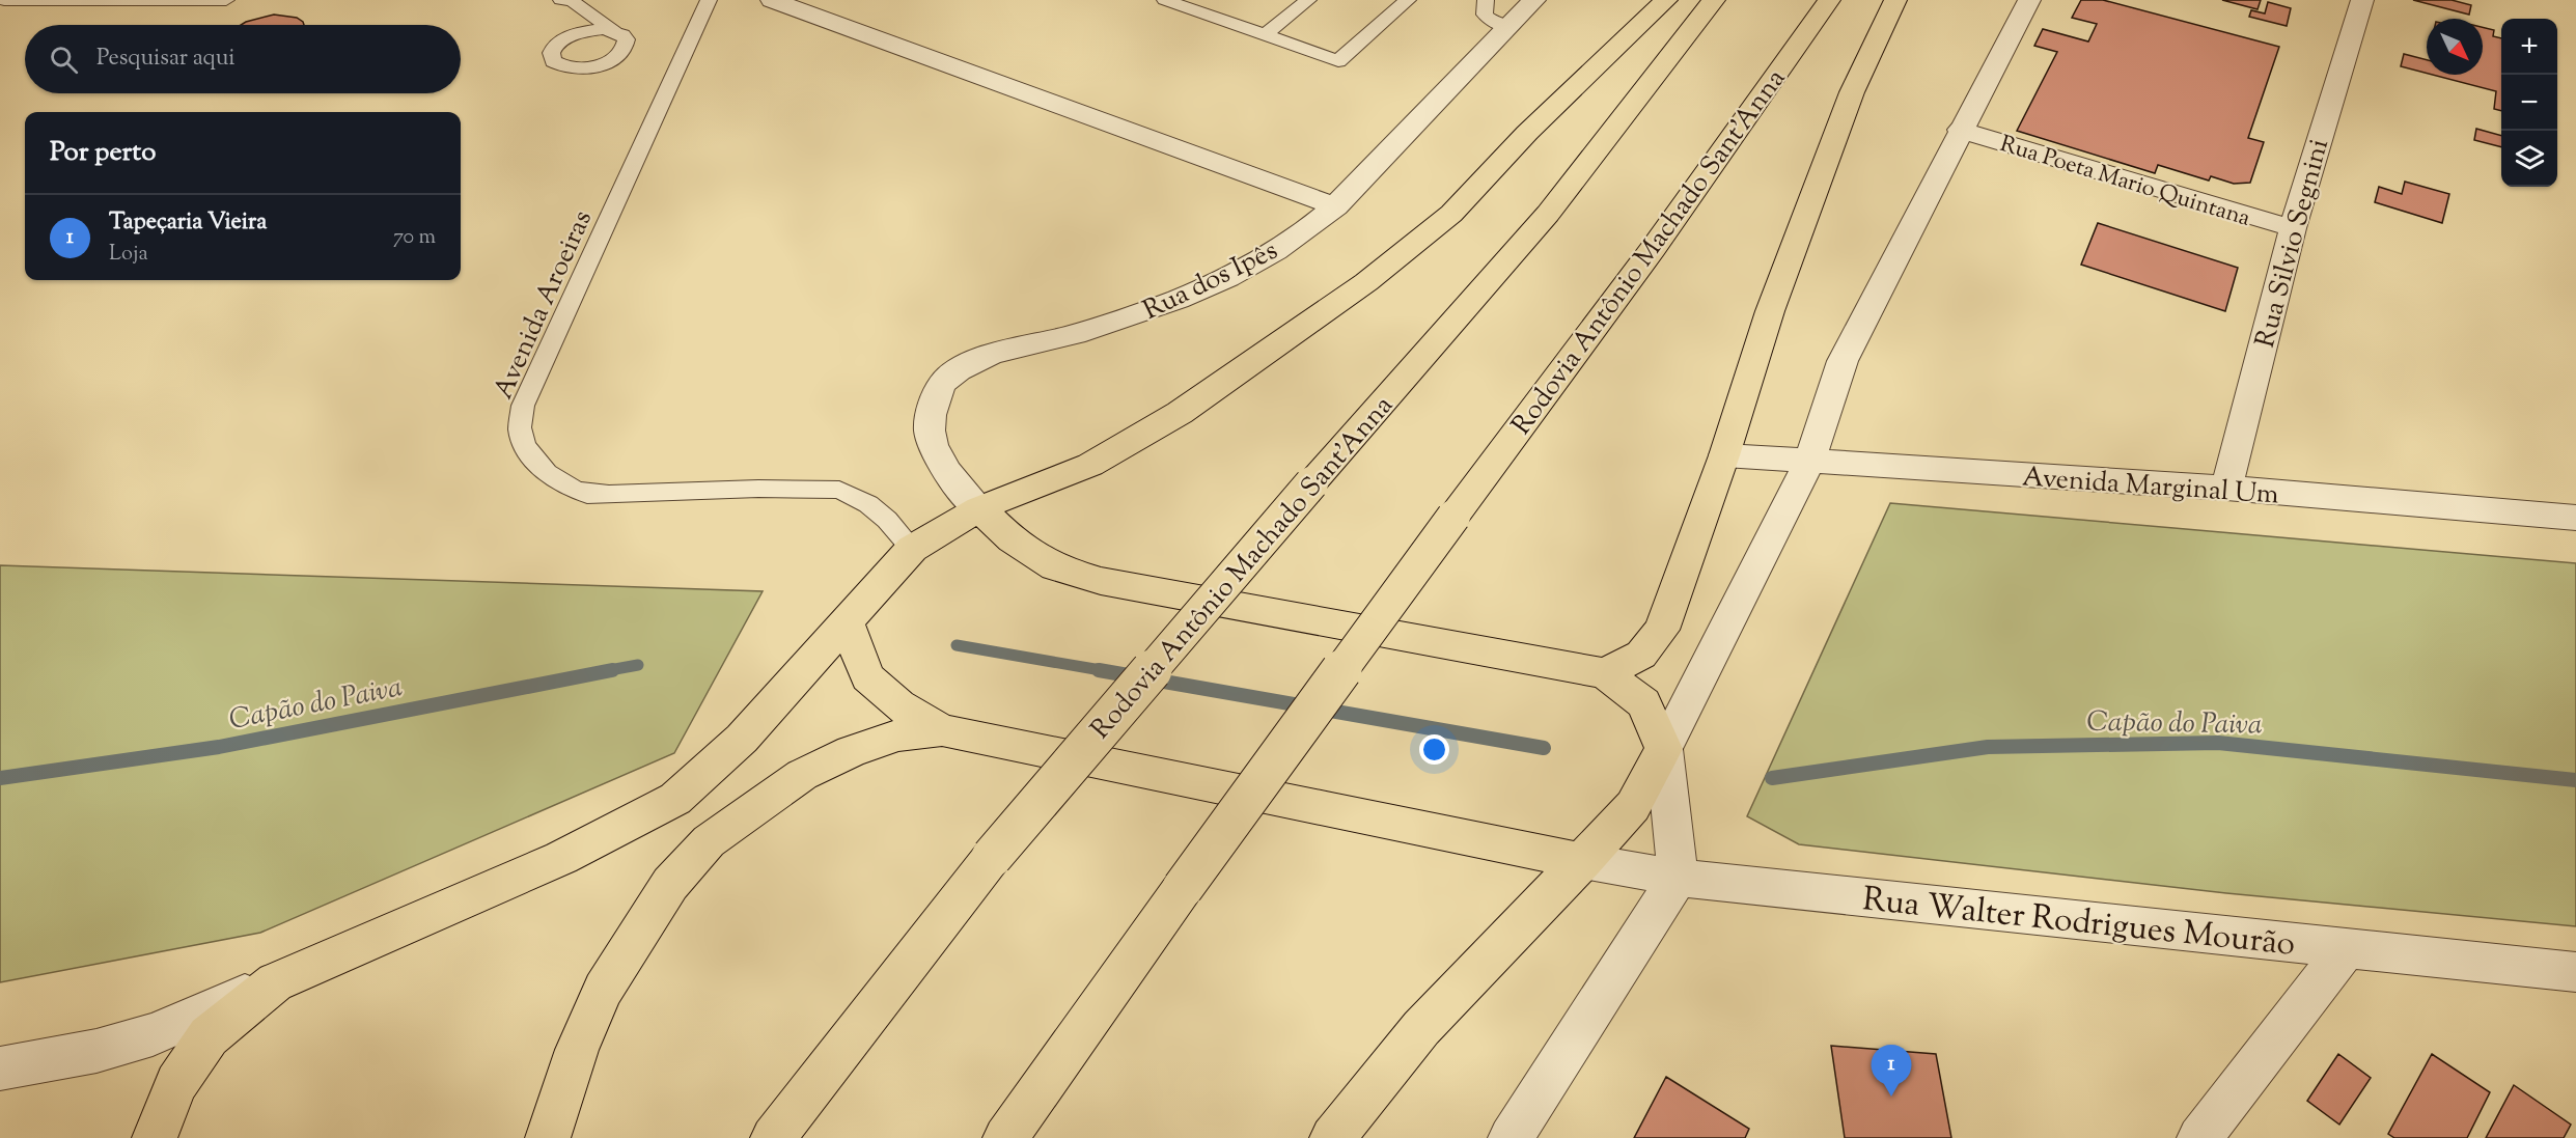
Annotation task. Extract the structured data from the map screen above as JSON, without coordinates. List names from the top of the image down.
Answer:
{
  "streets": {
    "highway": ["Rodovia Antônio Machado Sant'Anna"],
    "street": [
      "Rua Poeta Mario Quintana",
      "Rua Silvio Segnini",
      "Rua dos Ipês",
      "Avenida Marginal Um",
      "Rua Walter Rodrigues Mourão"
    ],
    "lane": ["Avenida Aroeiras"]
  },
  "crossings": [
    ["Rua Poeta Mario Quintana", "Rua Silvio Segnini"],
    ["Rua Silvio Segnini", "Avenida Marginal Um"]
  ],
  "water": ["Capão do Paiva"],
  "north": "bottom right",
  "page": {
    "map_buttons": ["+", "−"],
    "search": "Pesquisar aqui",
    "heading": "Por perto",
    "list": [
      {
        "mark": "1",
        "name": "Tapeçaria Vieira",
        "note": "Loja",
        "value": "70 m"
      }
    ],
    "pins": "1"
  }
}
